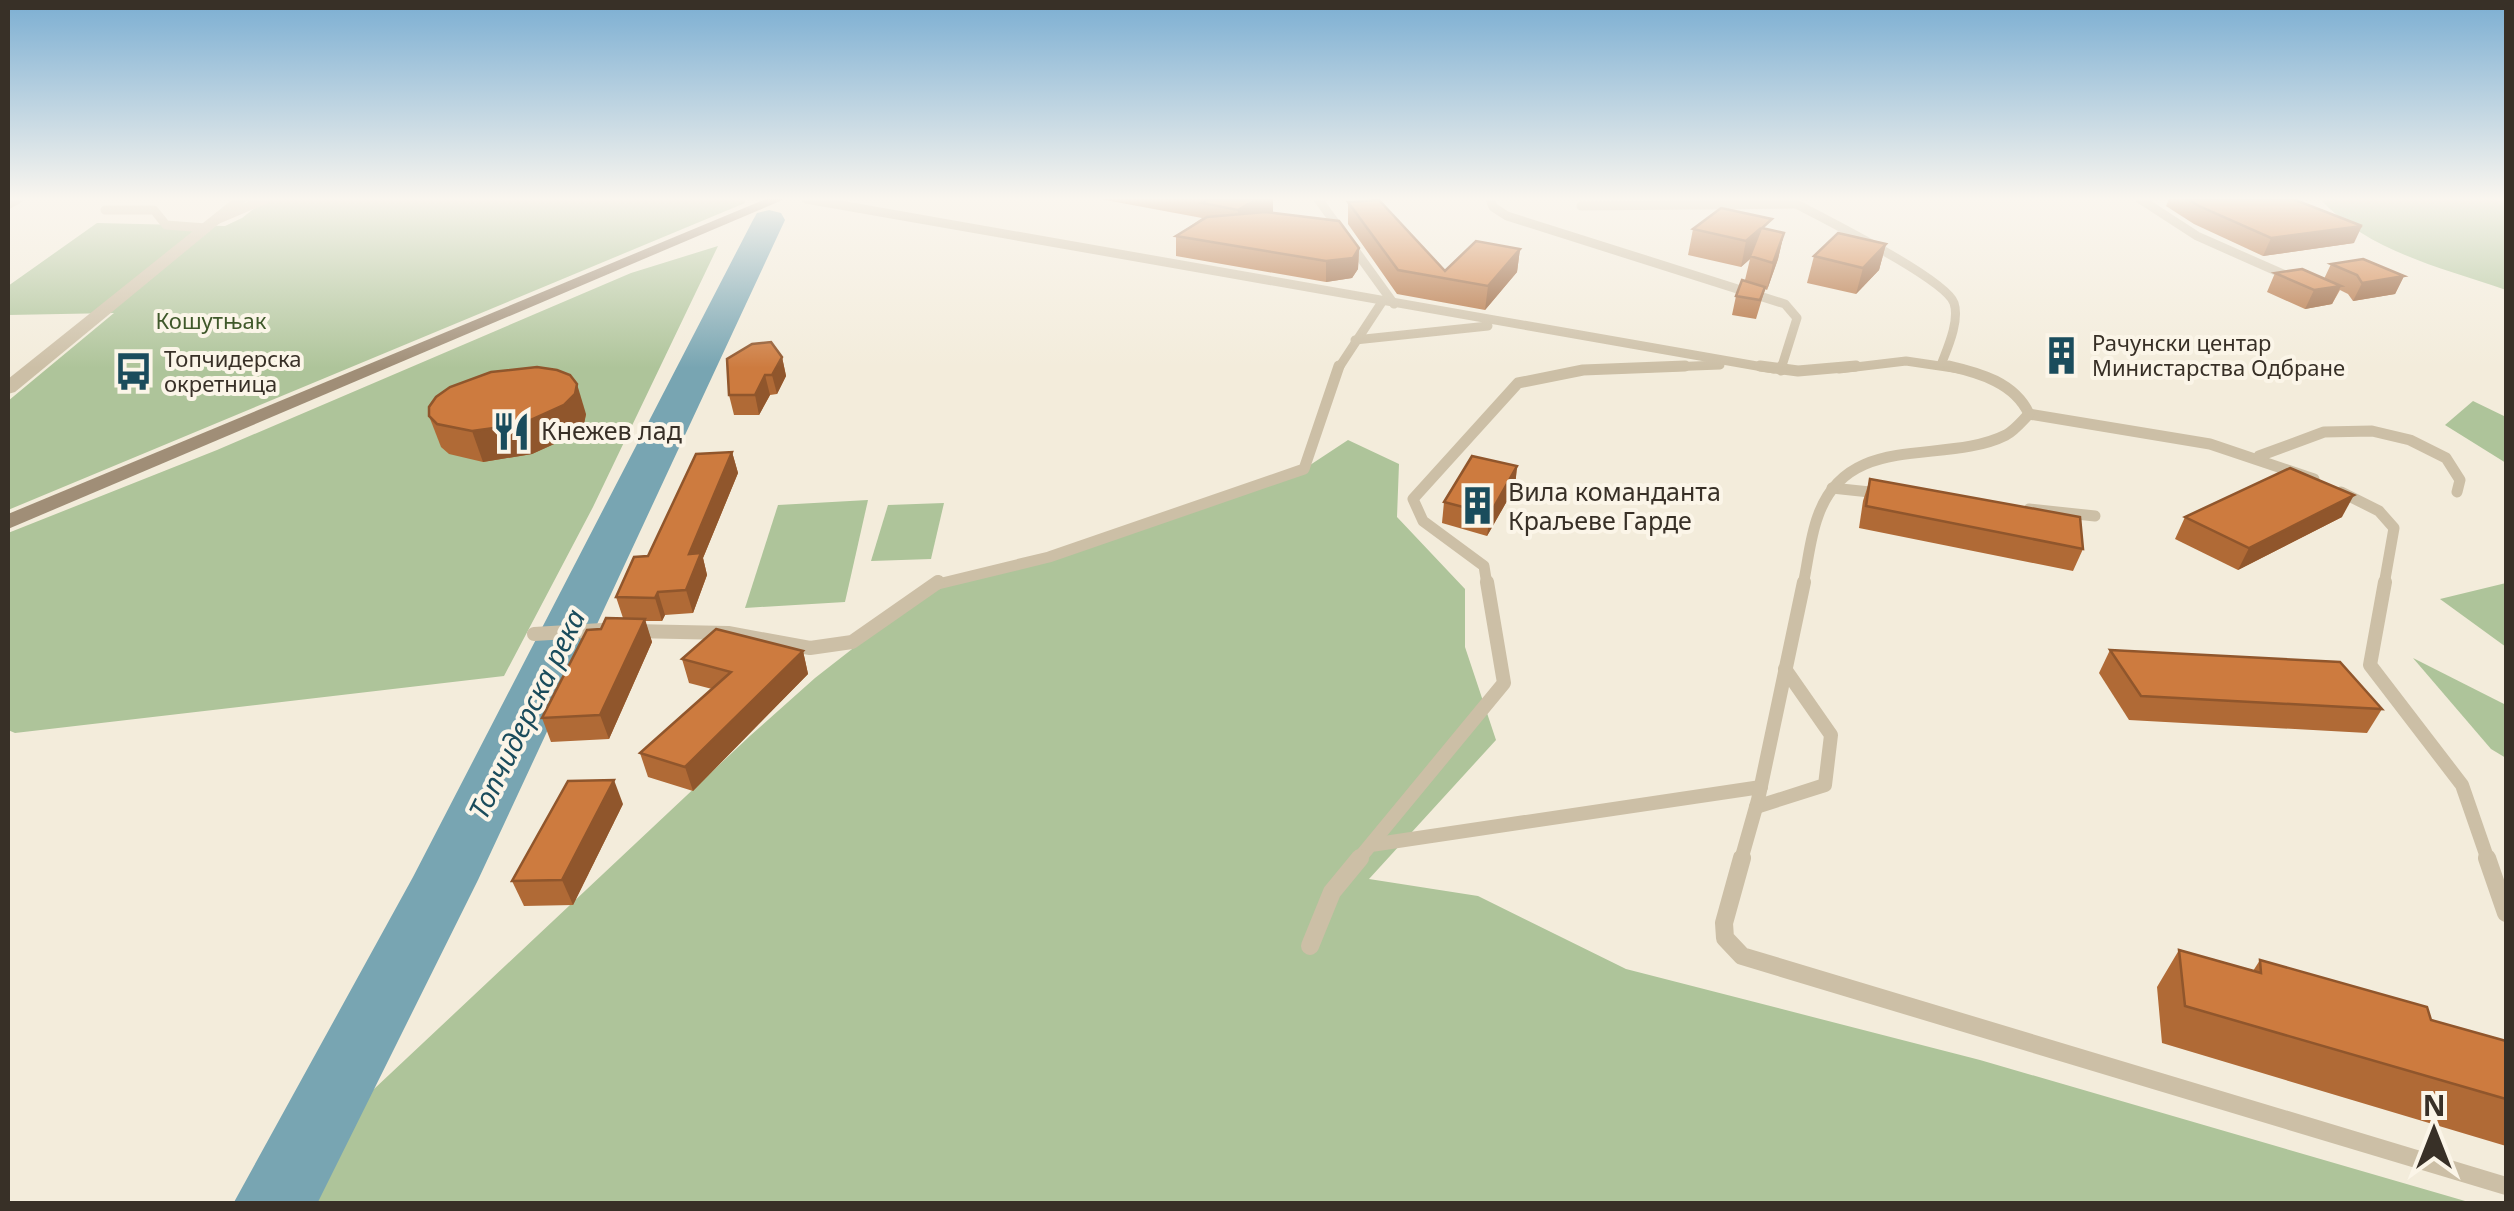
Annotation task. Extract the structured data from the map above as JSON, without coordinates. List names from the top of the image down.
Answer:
{
  "water": ["Топчидерска река"],
  "parks": ["Кошутњак"],
  "places": {
    "building": ["Рачунски центар Министарства Одбране", "Вила команданта Краљеве Гарде"],
    "bus stop": ["Топчидерска окретница"],
    "restaurant": ["Кнежев лад"]
  },
  "north": "top"
}
